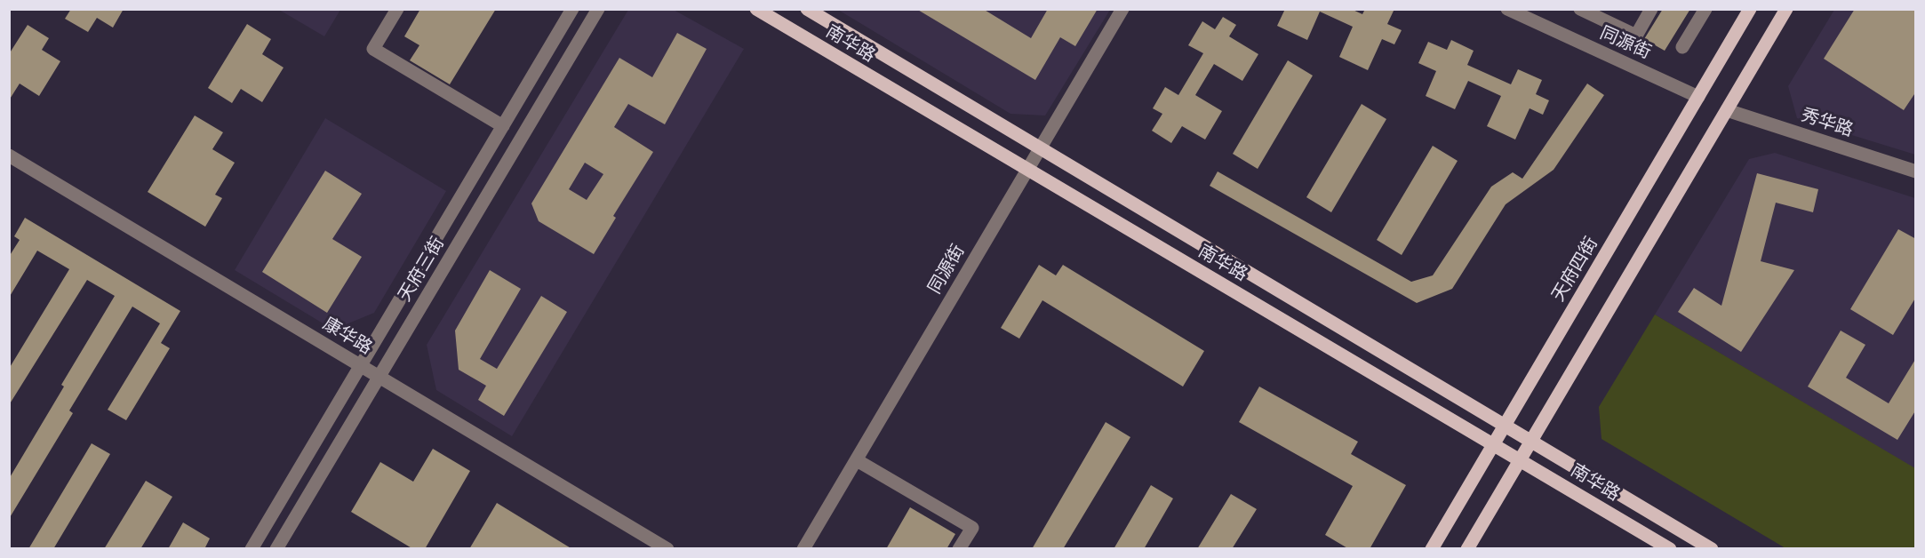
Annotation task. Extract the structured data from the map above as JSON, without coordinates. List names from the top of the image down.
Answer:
{
  "streets": {
    "main road": ["南华路", "天府四街"],
    "street": [
      "同源街",
      "秀华路",
      "天府三街",
      "康华路"
    ]
  },
  "crossings": [
    ["同源街", "南华路"],
    ["同源街", "天府四街"],
    ["南华路", "天府四街"],
    ["天府三街", "康华路"]
  ]
}
